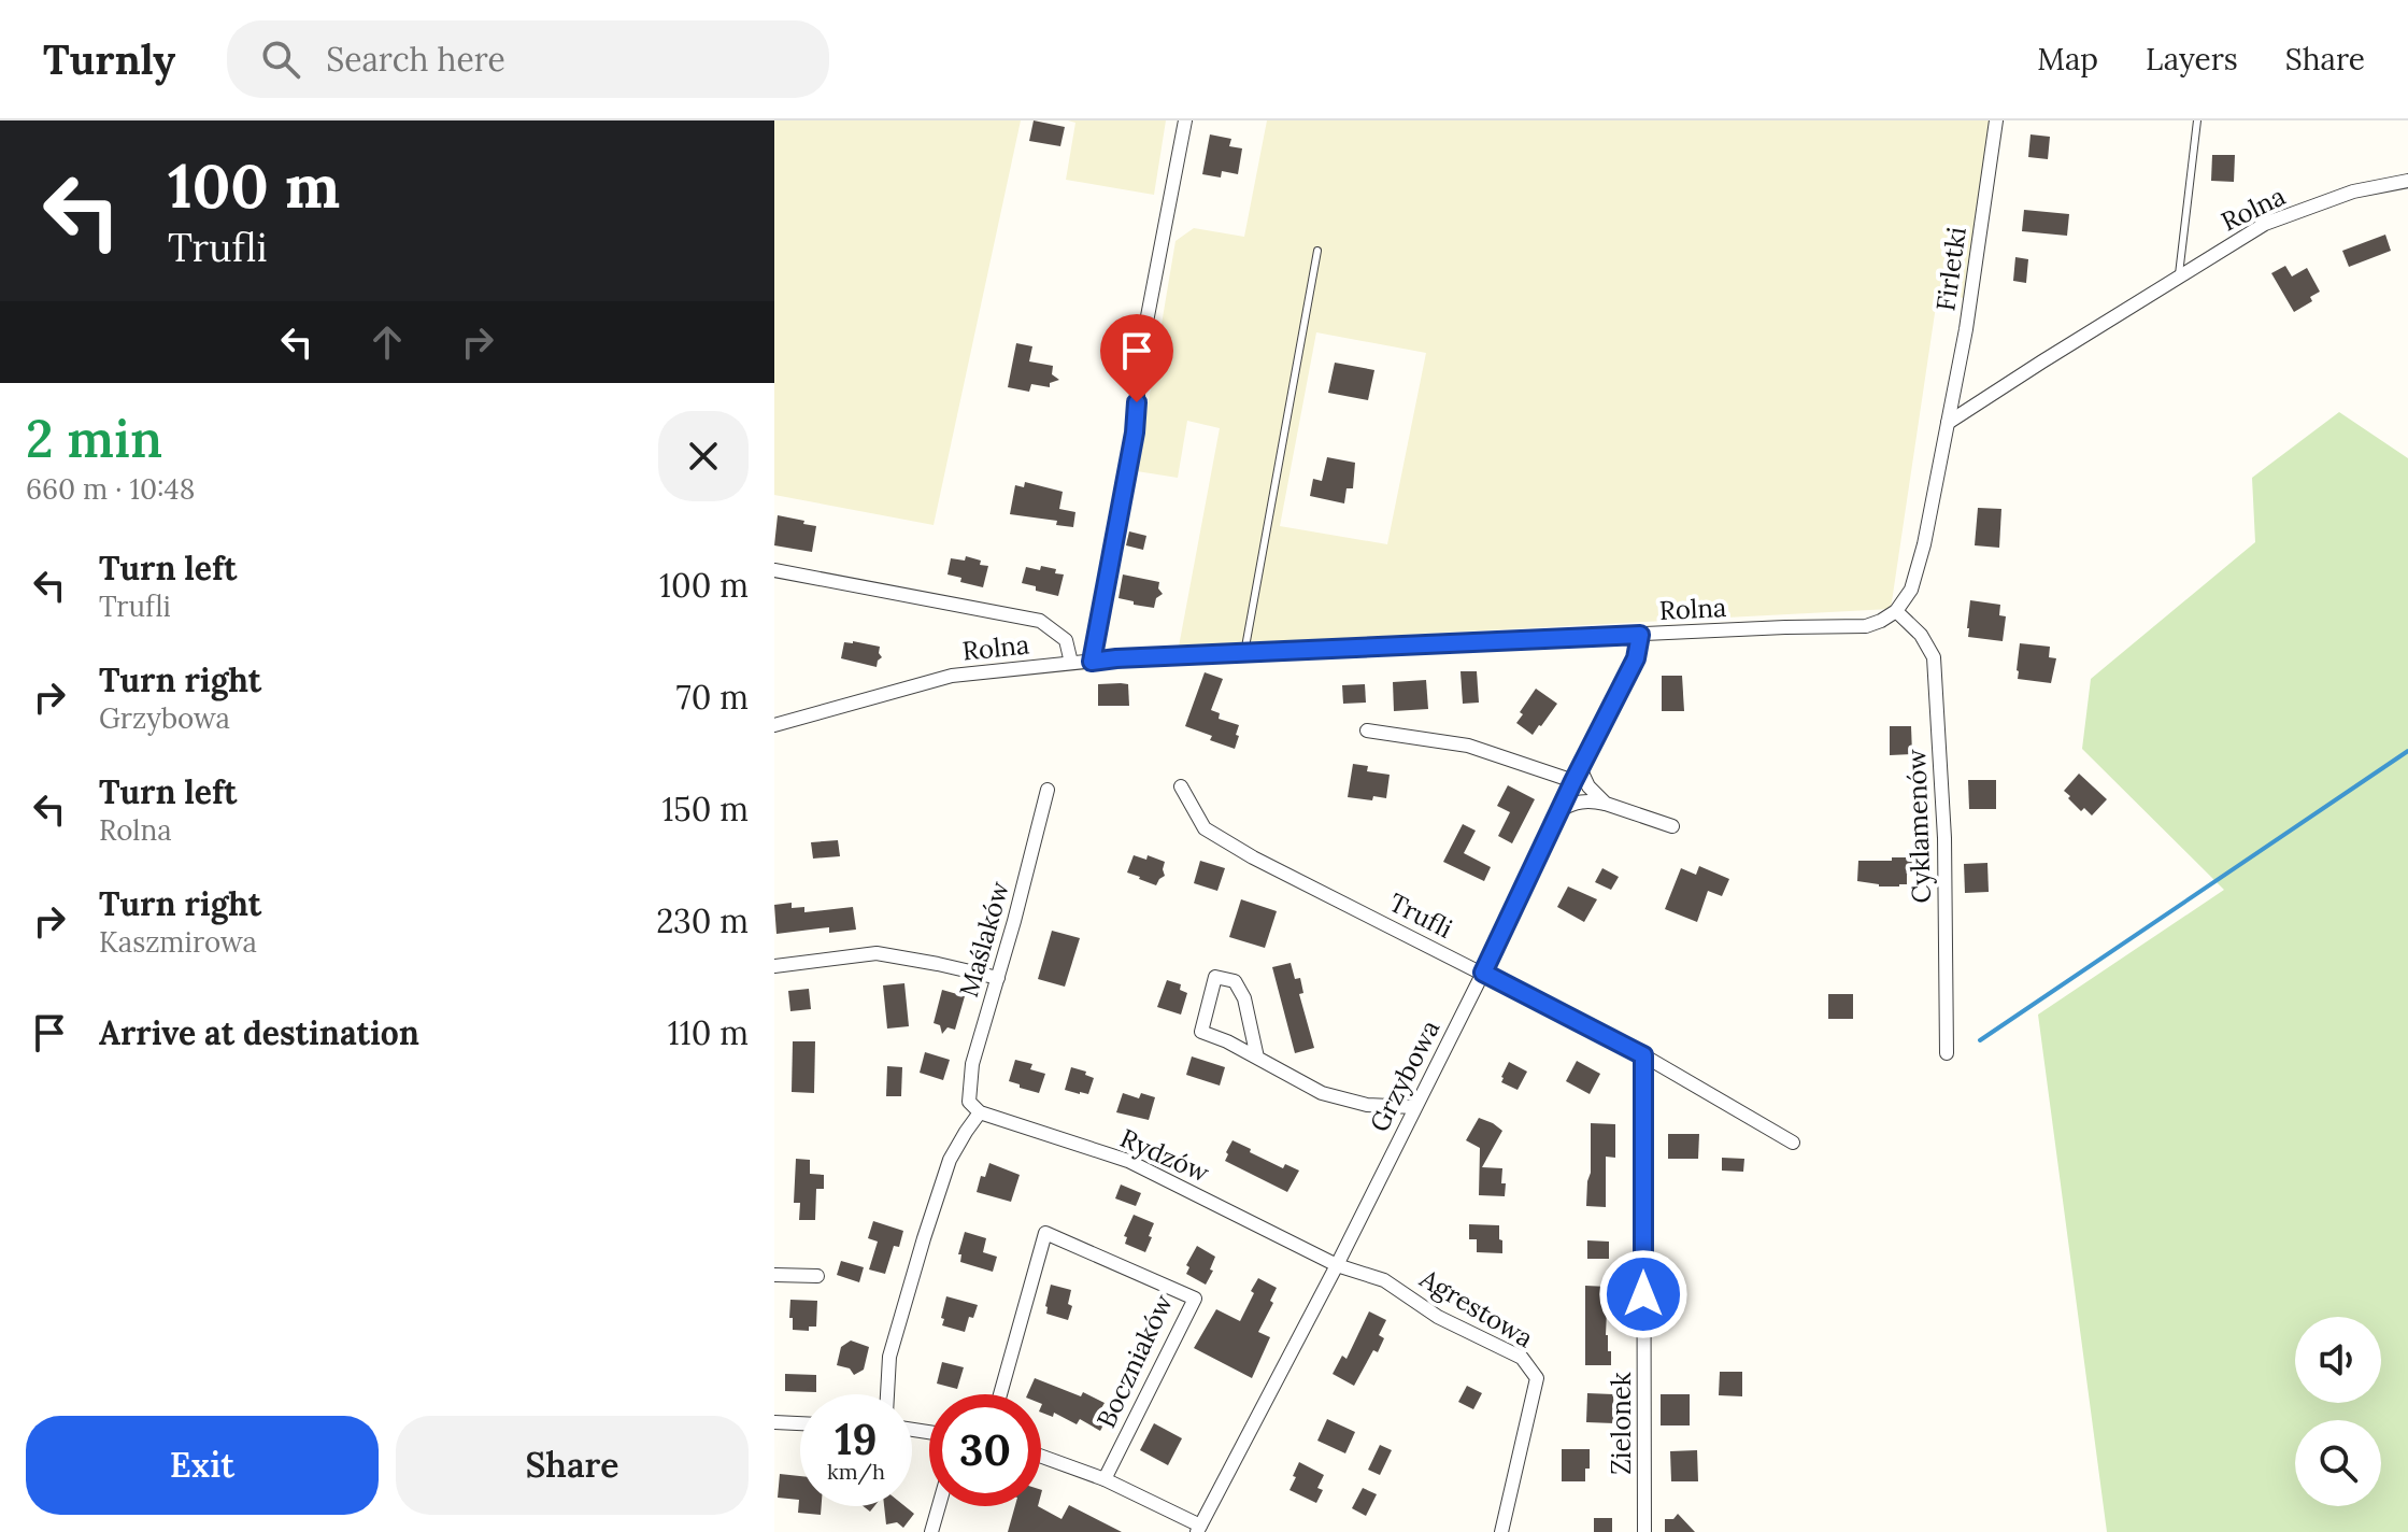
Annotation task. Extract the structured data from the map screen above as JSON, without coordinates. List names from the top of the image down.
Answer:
{
  "streets": {
    "street": [
      "Rolna",
      "Firletki",
      "Cyklamenów",
      "Trufli",
      "Maślaków",
      "Grzybowa",
      "Rydzów",
      "Agrestowa",
      "Boczniaków",
      "Zielonek"
    ]
  },
  "crossings": [
    ["Rolna", "Firletki"],
    ["Rolna", "Cyklamenów"],
    ["Rolna", "Grzybowa"],
    ["Trufli", "Grzybowa"],
    ["Trufli", "Zielonek"],
    ["Maślaków", "Rydzów"],
    ["Grzybowa", "Rydzów"],
    ["Grzybowa", "Agrestowa"],
    ["Rydzów", "Agrestowa"]
  ],
  "page": {
    "header": "Turnly",
    "search": "Search here",
    "nav": ["Map", "Layers", "Share"],
    "turn": ["100 m", "Trufli"],
    "heading": ["2 min", "660 m · 10:48"],
    "list": [
      {
        "name": "Turn left",
        "note": "Trufli",
        "value": "100 m"
      },
      {
        "name": "Turn right",
        "note": "Grzybowa",
        "value": "70 m"
      },
      {
        "name": "Turn left",
        "note": "Rolna",
        "value": "150 m"
      },
      {
        "name": "Turn right",
        "note": "Kaszmirowa",
        "value": "230 m"
      },
      {
        "name": "Arrive at destination",
        "value": "110 m"
      }
    ],
    "speed": "19 km/h",
    "limit": "30",
    "buttons": ["Exit", "Share"]
  }
}
